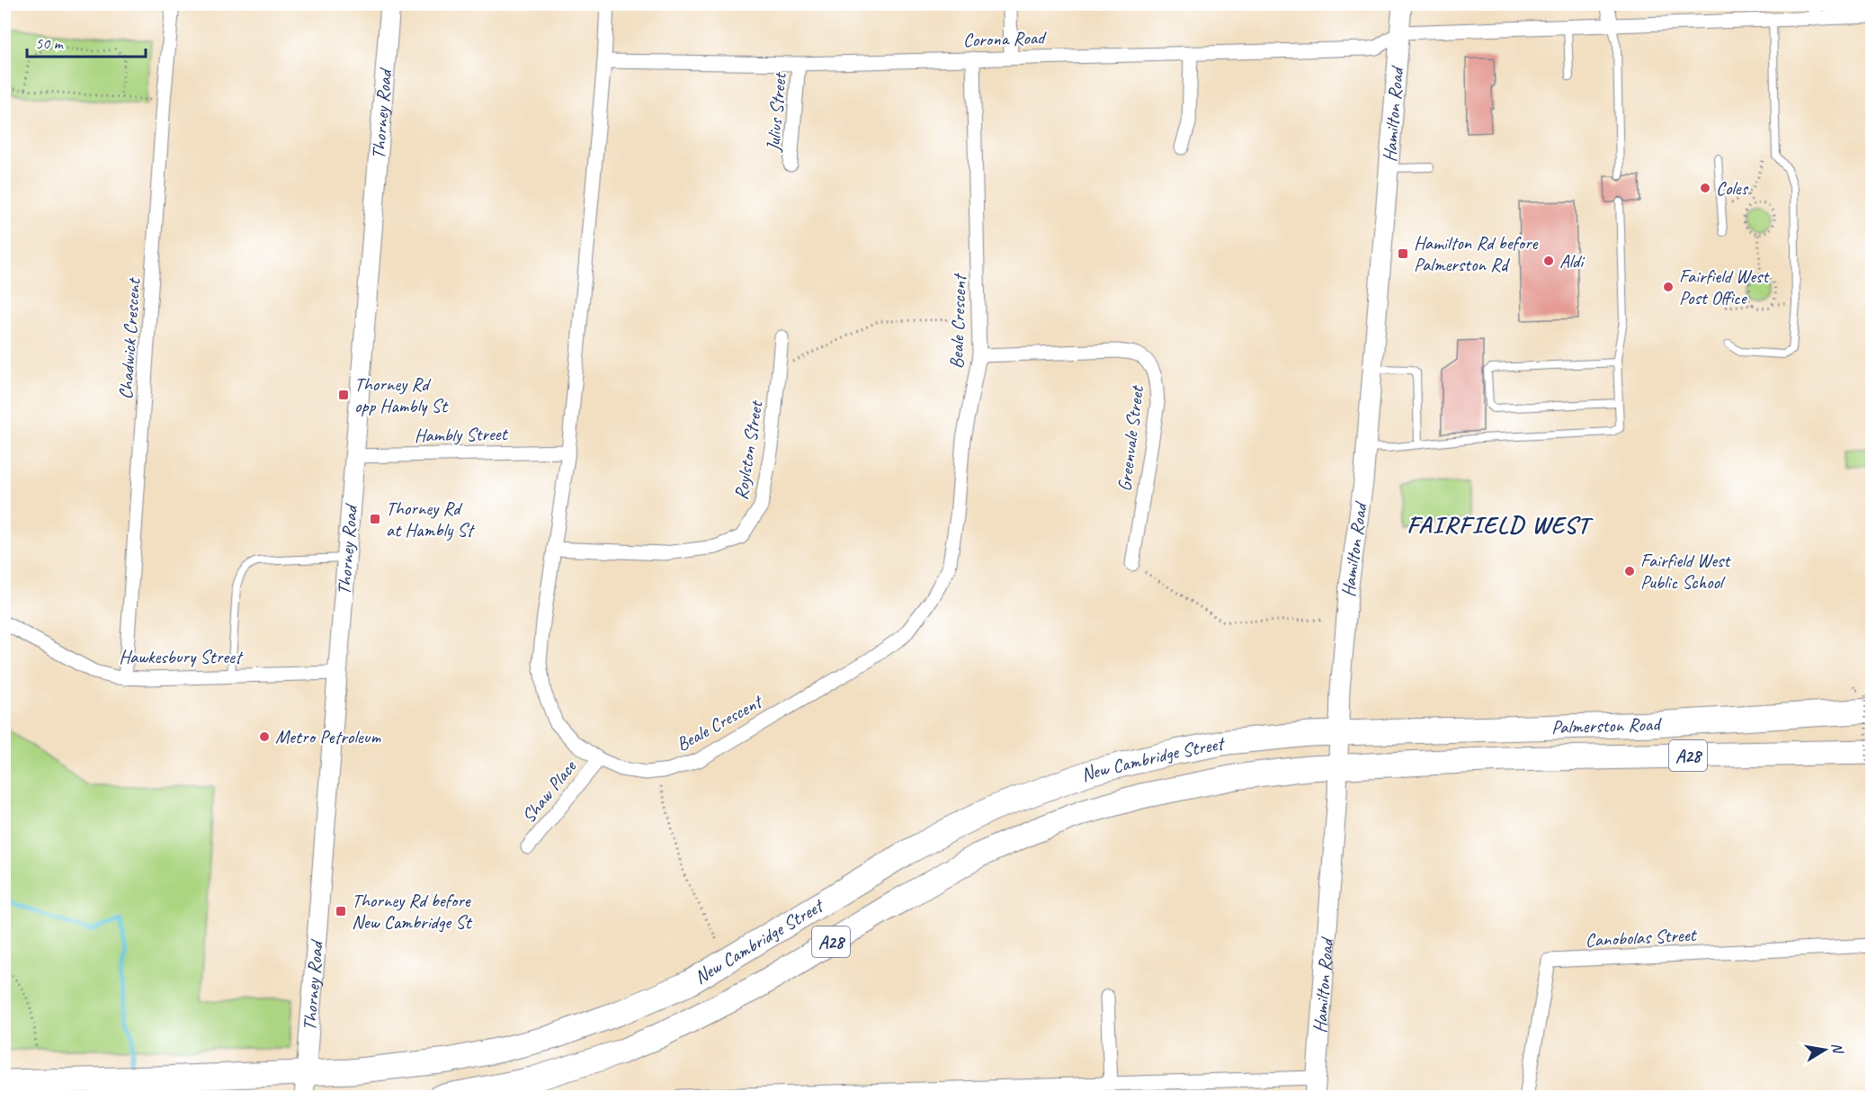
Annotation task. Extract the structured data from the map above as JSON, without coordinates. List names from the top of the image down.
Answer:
{
  "streets": {
    "highway": ["Palmerston Road", "A28", "New Cambridge Street"],
    "main road": ["Thorney Road", "Hamilton Road"],
    "street": [
      "Corona Road",
      "Julius Street",
      "Beale Crescent",
      "Chadwick Crescent",
      "Hambly Street",
      "Greenvale Street",
      "Roylston Street",
      "Hawkesbury Street",
      "Shaw Place",
      "Canobolas Street"
    ]
  },
  "crossings": [
    ["Corona Road", "Julius Street"],
    ["Corona Road", "Hamilton Road"],
    ["Corona Road", "Beale Crescent"],
    ["Thorney Road", "Hambly Street"],
    ["Thorney Road", "Hawkesbury Street"],
    ["Thorney Road", "New Cambridge Street"],
    ["Hamilton Road", "Palmerston Road"],
    ["Hamilton Road", "New Cambridge Street"],
    ["Beale Crescent", "Hambly Street"],
    ["Beale Crescent", "Greenvale Street"],
    ["Beale Crescent", "Roylston Street"],
    ["Beale Crescent", "Shaw Place"],
    ["Chadwick Crescent", "Hawkesbury Street"],
    ["Palmerston Road", "New Cambridge Street"]
  ],
  "districts": ["FAIRFIELD WEST"],
  "places": {
    "other": [
      "Coles",
      "Aldi",
      "Fairfield West Post Office",
      "Fairfield West Public School",
      "Metro Petroleum"
    ],
    "transit": [
      "Hamilton Rd before Palmerston Rd",
      "Thorney Rd opp Hambly St",
      "Thorney Rd at Hambly St",
      "Thorney Rd before New Cambridge St"
    ]
  },
  "scale_bar": "50 m",
  "north": "right"
}
